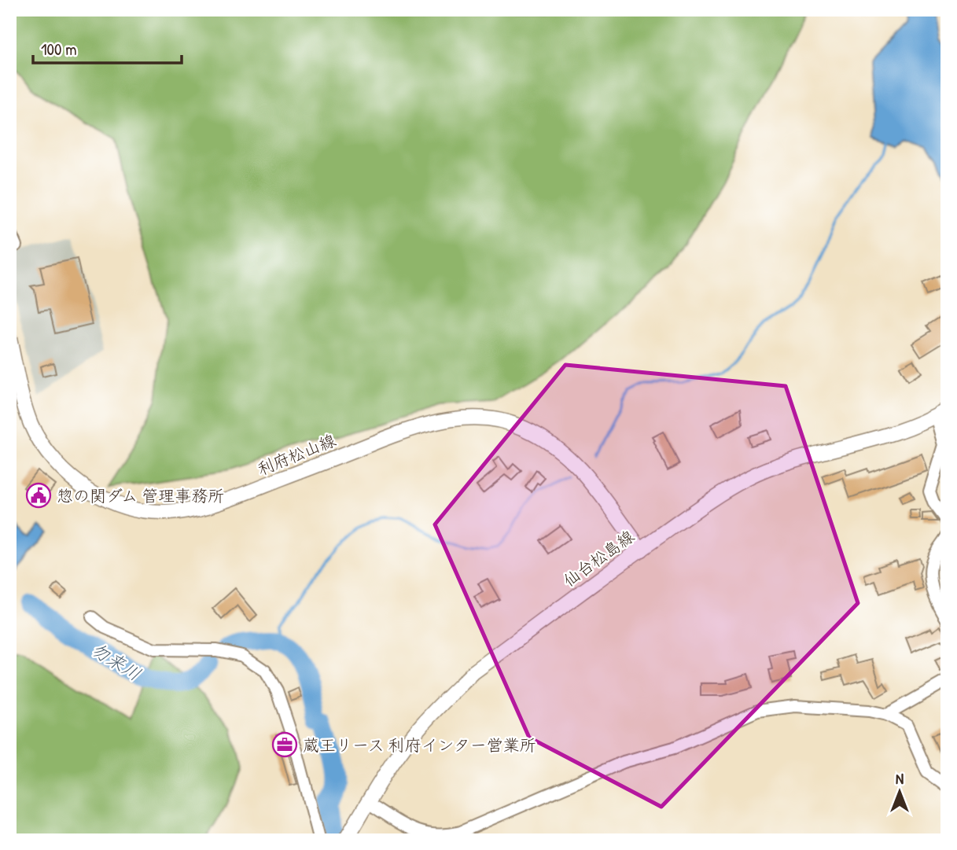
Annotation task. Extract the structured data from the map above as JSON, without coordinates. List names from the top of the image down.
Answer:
{
  "streets": {
    "main road": ["利府松山線", "仙台松島線"]
  },
  "crossings": [
    ["利府松山線", "仙台松島線"]
  ],
  "water": ["勿来川"],
  "places": {
    "public building": ["惣の関ダム 管理事務所"],
    "office": ["蔵王リース 利府インター営業所"]
  },
  "scale_bar": "100 m",
  "north": "top"
}
